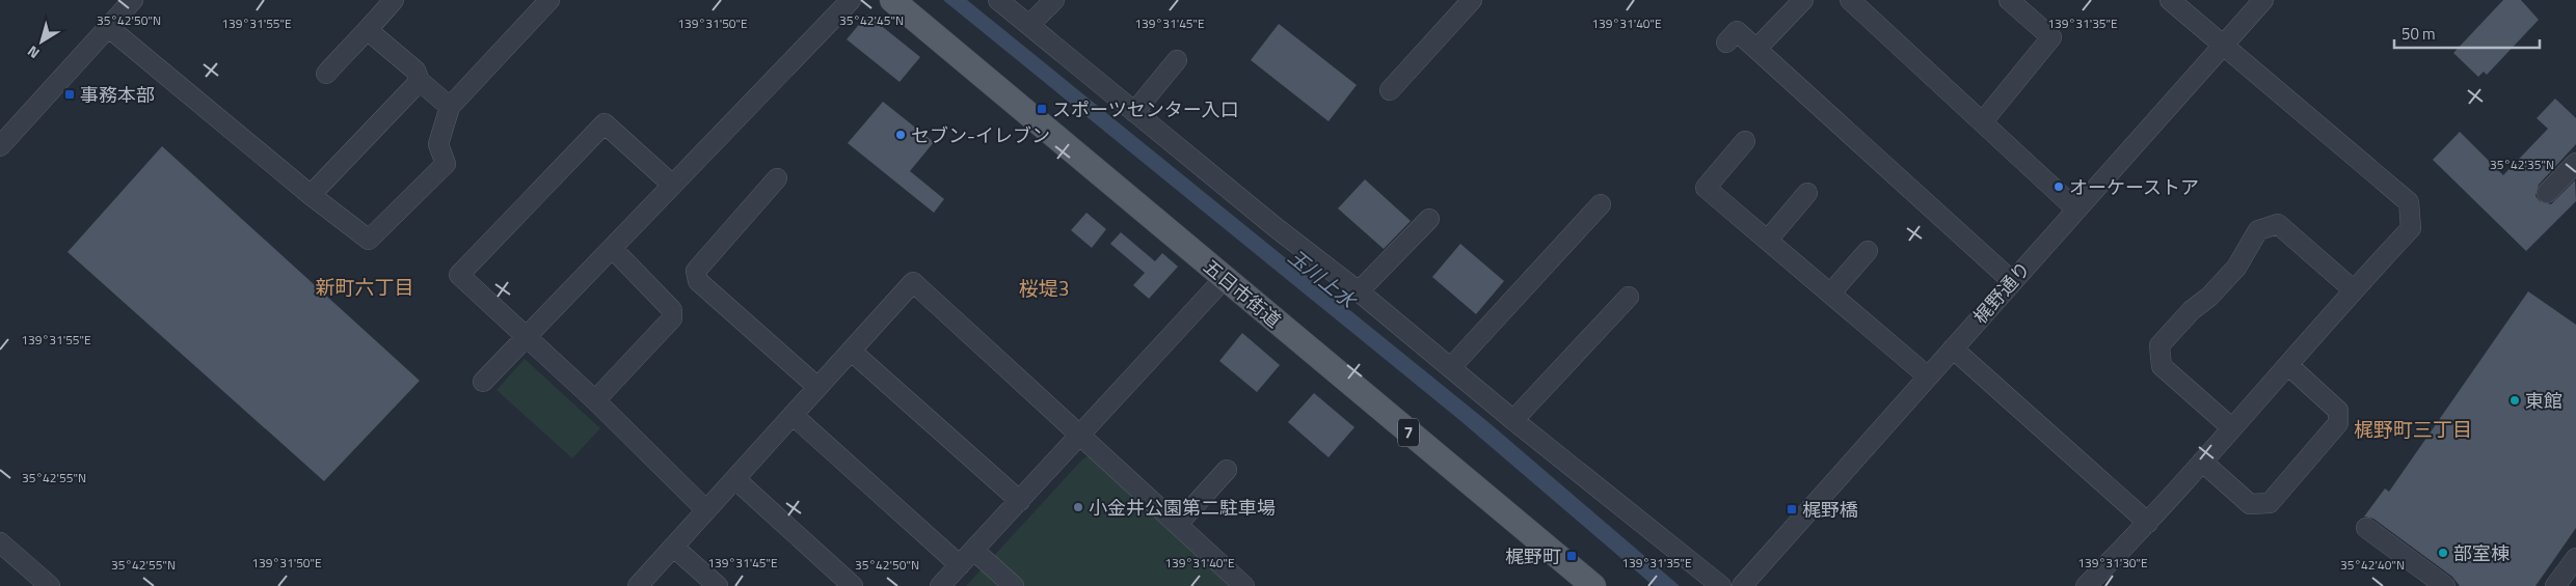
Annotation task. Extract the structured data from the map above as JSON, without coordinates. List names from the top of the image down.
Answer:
{
  "streets": {
    "main road": ["五日市街道", "7"],
    "street": ["梶野通り"]
  },
  "districts": ["新町六丁目", "桜堤3", "梶野町三丁目"],
  "water": ["玉川上水"],
  "places": {
    "transit": [
      "事務本部",
      "スポーツセンター入口",
      "梶野橋",
      "梶野町"
    ],
    "other": [
      "セブン-イレブン",
      "オーケーストア",
      "東館",
      "小金井公園第二駐車場",
      "部室棟"
    ]
  },
  "scale_bar": "50 m",
  "north": "bottom left",
  "coordinates": [
    "35°42'50\"N",
    "35°42'45\"N",
    "139°31'55\"E",
    "139°31'50\"E",
    "139°31'45\"E",
    "139°31'40\"E",
    "139°31'35\"E",
    "35°42'35\"N",
    "35°42'55\"N",
    "139°31'30\"E",
    "35°42'40\"N"
  ]
}
